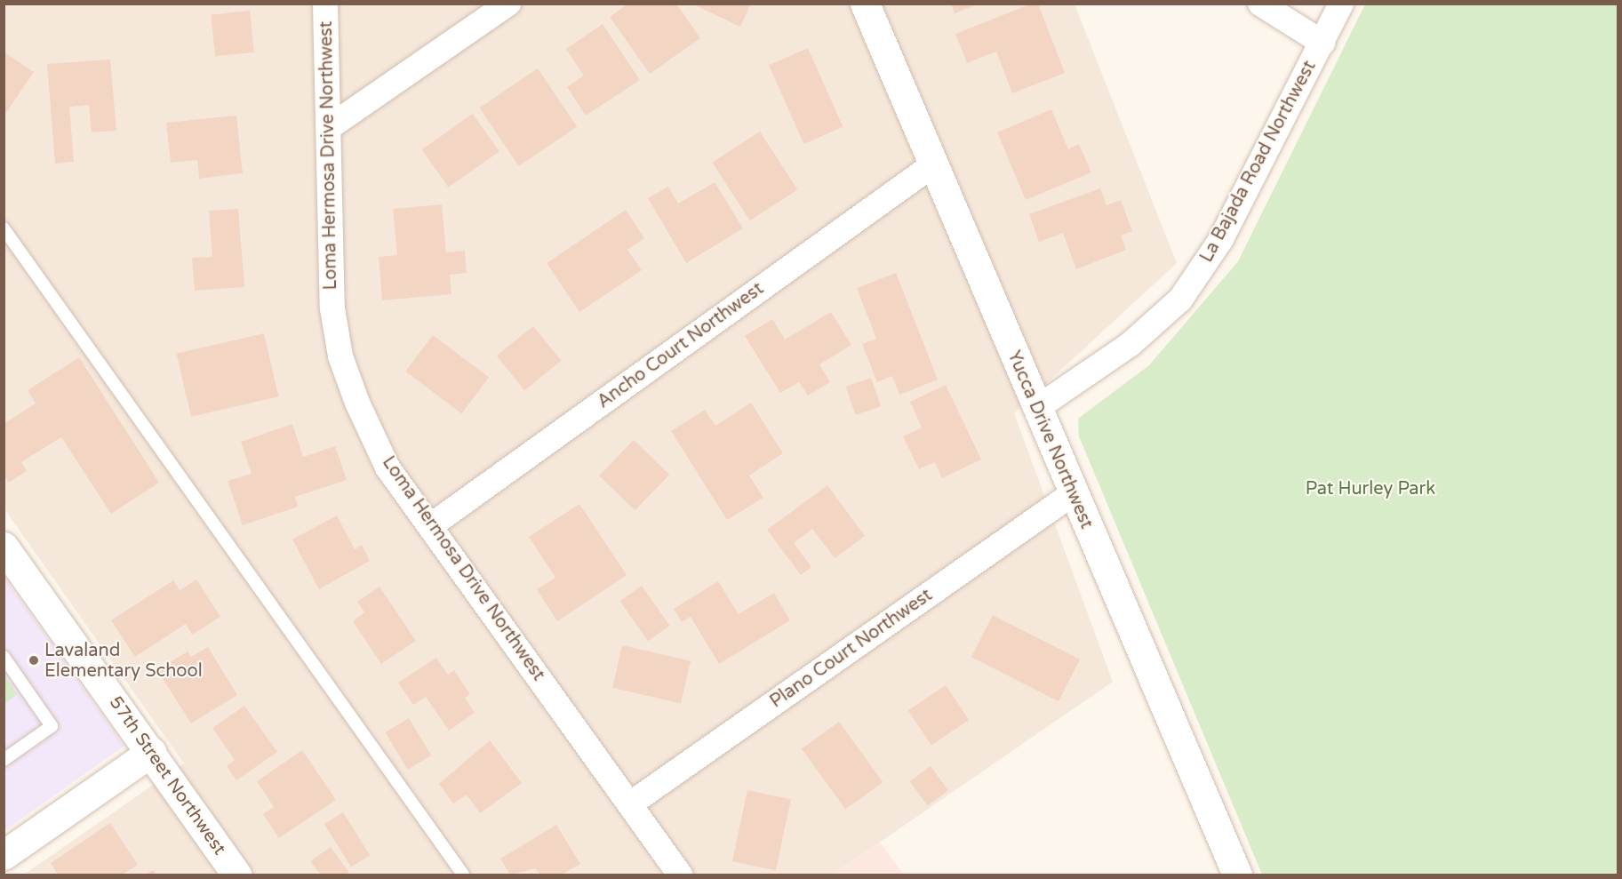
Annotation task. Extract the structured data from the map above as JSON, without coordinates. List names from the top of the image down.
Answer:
{
  "streets": {
    "street": [
      "Loma Hermosa Drive Northwest",
      "La Bajada Road Northwest",
      "Ancho Court Northwest",
      "Yucca Drive Northwest",
      "Plano Court Northwest",
      "57th Street Northwest"
    ]
  },
  "crossings": [
    ["Loma Hermosa Drive Northwest", "Ancho Court Northwest"],
    ["Loma Hermosa Drive Northwest", "Plano Court Northwest"],
    ["La Bajada Road Northwest", "Yucca Drive Northwest"],
    ["Ancho Court Northwest", "Yucca Drive Northwest"],
    ["Yucca Drive Northwest", "Plano Court Northwest"]
  ],
  "parks": ["Pat Hurley Park"],
  "places": ["Lavaland Elementary School"]
}
